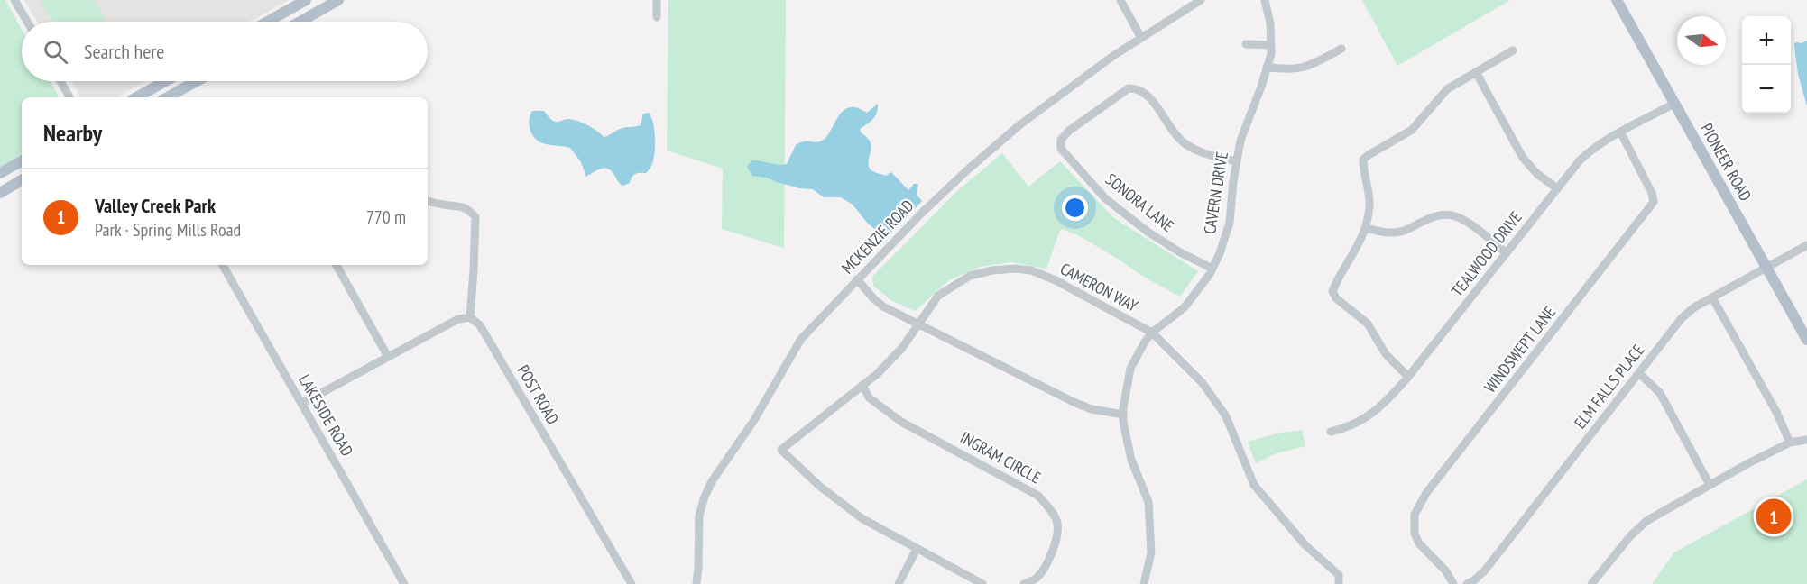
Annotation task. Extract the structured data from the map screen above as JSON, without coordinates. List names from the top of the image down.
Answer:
{
  "streets": {
    "main road": ["PIONEER ROAD"],
    "street": [
      "CAVERN DRIVE",
      "SONORA LANE",
      "MCKENZIE ROAD",
      "TEALWOOD DRIVE",
      "CAMERON WAY",
      "WINDSWEPT LANE",
      "ELM FALLS PLACE",
      "POST ROAD",
      "LAKESIDE ROAD",
      "INGRAM CIRCLE"
    ]
  },
  "crossings": [
    ["PIONEER ROAD", "TEALWOOD DRIVE"],
    ["PIONEER ROAD", "ELM FALLS PLACE"],
    ["CAVERN DRIVE", "SONORA LANE"],
    ["CAVERN DRIVE", "CAMERON WAY"],
    ["TEALWOOD DRIVE", "WINDSWEPT LANE"],
    ["CAMERON WAY", "INGRAM CIRCLE"]
  ],
  "north": "right",
  "page": {
    "map_buttons": ["+", "−"],
    "search": "Search here",
    "heading": "Nearby",
    "list": [
      {
        "mark": "1",
        "name": "Valley Creek Park",
        "note": "Park · Spring Mills Road",
        "value": "770 m"
      }
    ],
    "pins": "1"
  }
}
